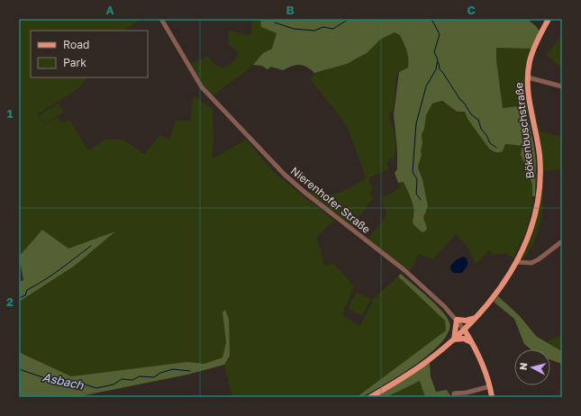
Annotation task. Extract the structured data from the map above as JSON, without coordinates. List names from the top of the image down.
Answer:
{
  "streets": {
    "main road": ["Bökenbuschstraße"],
    "street": ["Nierenhofer Straße"]
  },
  "crossings": [
    ["Bökenbuschstraße", "Nierenhofer Straße"]
  ],
  "water": ["Asbach"],
  "legend": ["Road", "Park"],
  "north": "left",
  "grid": {
    "columns": ["A", "B", "C"],
    "rows": ["1", "2"]
  }
}
